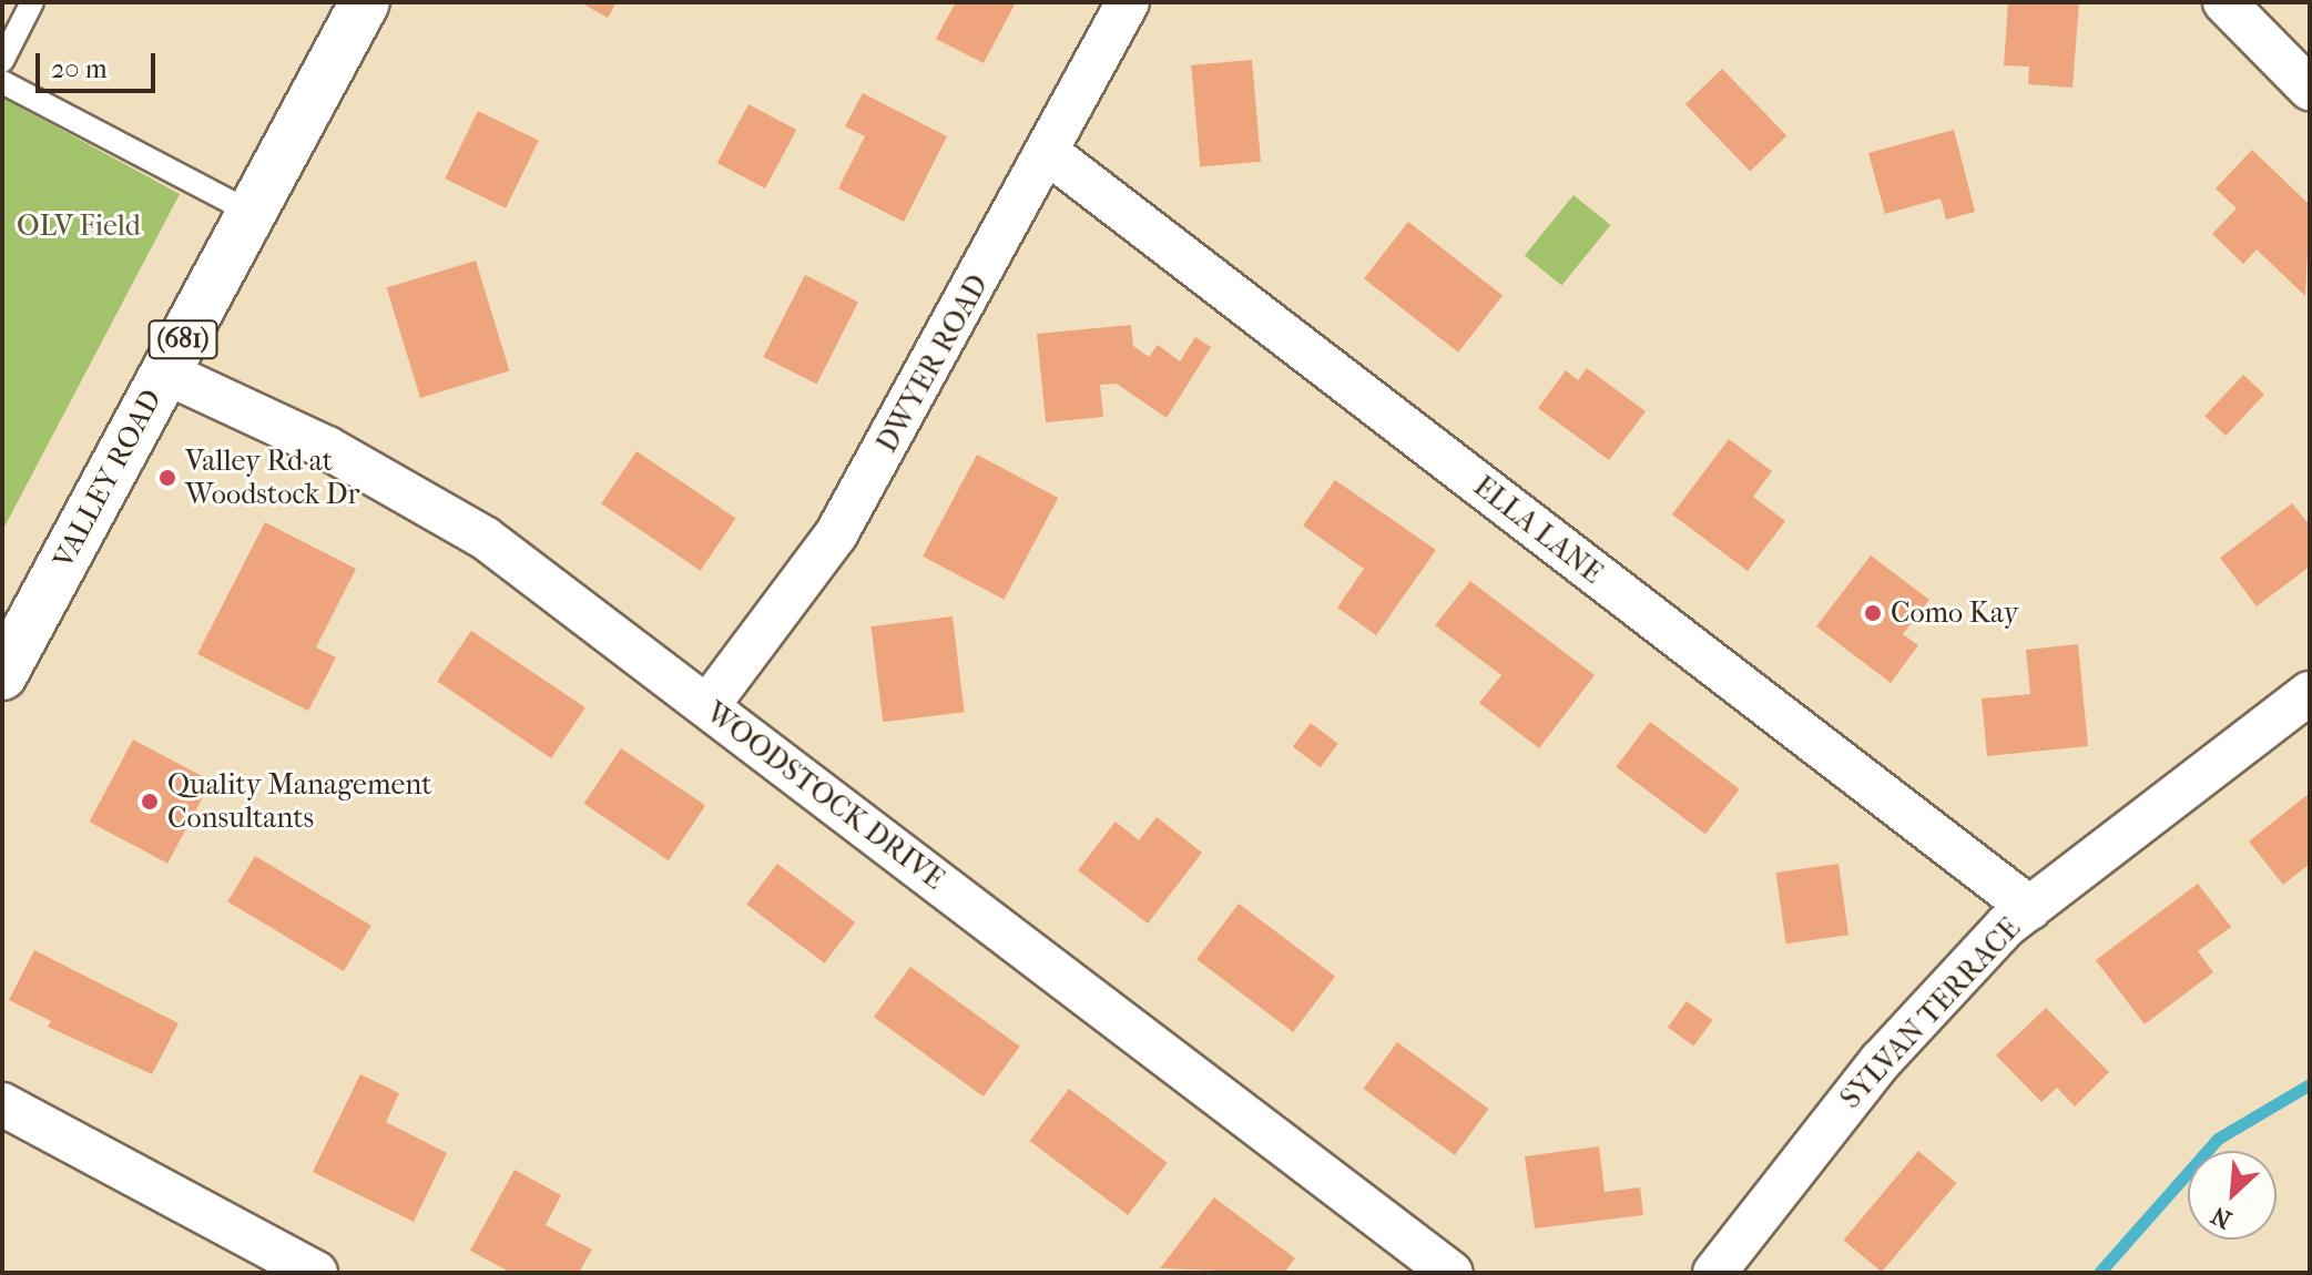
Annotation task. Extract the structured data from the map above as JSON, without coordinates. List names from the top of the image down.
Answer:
{
  "streets": {
    "main road": ["(681)", "VALLEY ROAD"],
    "street": [
      "DWYER ROAD",
      "ELLA LANE",
      "WOODSTOCK DRIVE",
      "SYLVAN TERRACE"
    ]
  },
  "crossings": [
    ["DWYER ROAD", "ELLA LANE"],
    ["DWYER ROAD", "WOODSTOCK DRIVE"],
    ["VALLEY ROAD", "WOODSTOCK DRIVE"],
    ["ELLA LANE", "SYLVAN TERRACE"]
  ],
  "parks": ["OLV Field"],
  "places": ["Valley Rd at Woodstock Dr", "Como Kay", "Quality Management Consultants"],
  "scale_bar": "20 m",
  "north": "bottom left"
}
